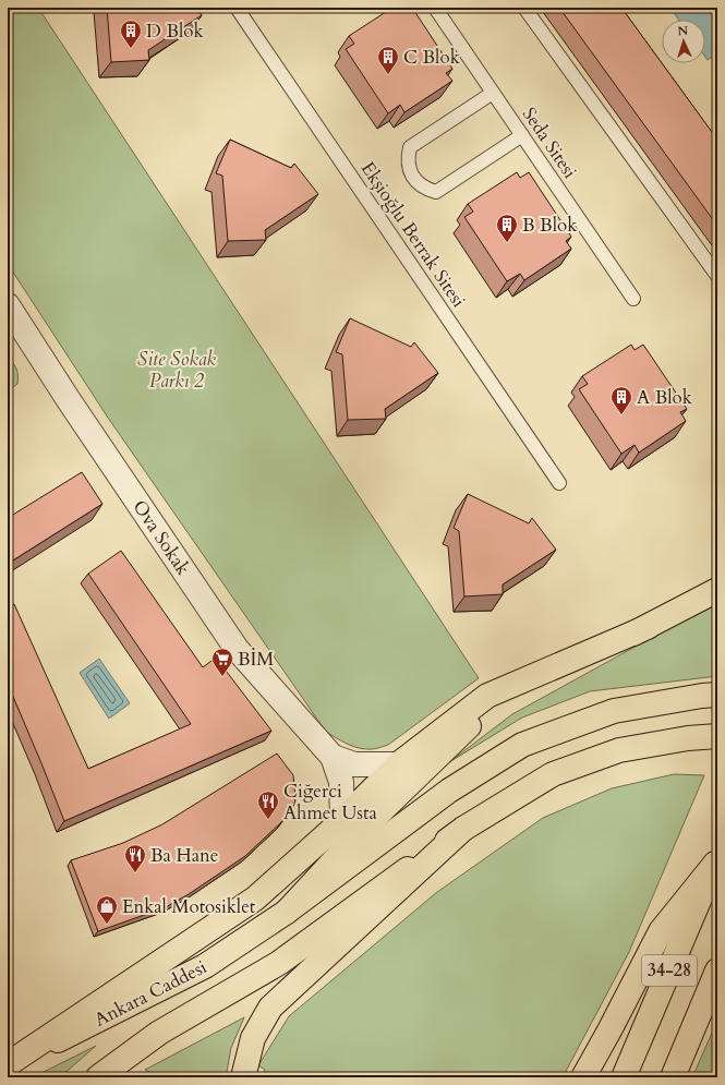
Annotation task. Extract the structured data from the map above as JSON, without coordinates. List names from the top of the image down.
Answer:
{
  "streets": {
    "main road": ["34-28", "Ankara Caddesi"],
    "street": ["Ova Sokak"],
    "lane": ["Seda Sitesi", "Ekşioğlu Berrak Sitesi"]
  },
  "parks": ["Site Sokak Parkı 2"],
  "places": {
    "building": [
      "D Blok",
      "C Blok",
      "B Blok",
      "A Blok"
    ],
    "supermarket": ["BİM"],
    "restaurant": ["Ciğerci Ahmet Usta", "Ba Hane"],
    "shop": ["Enkal Motosiklet"]
  },
  "north": "top"
}
